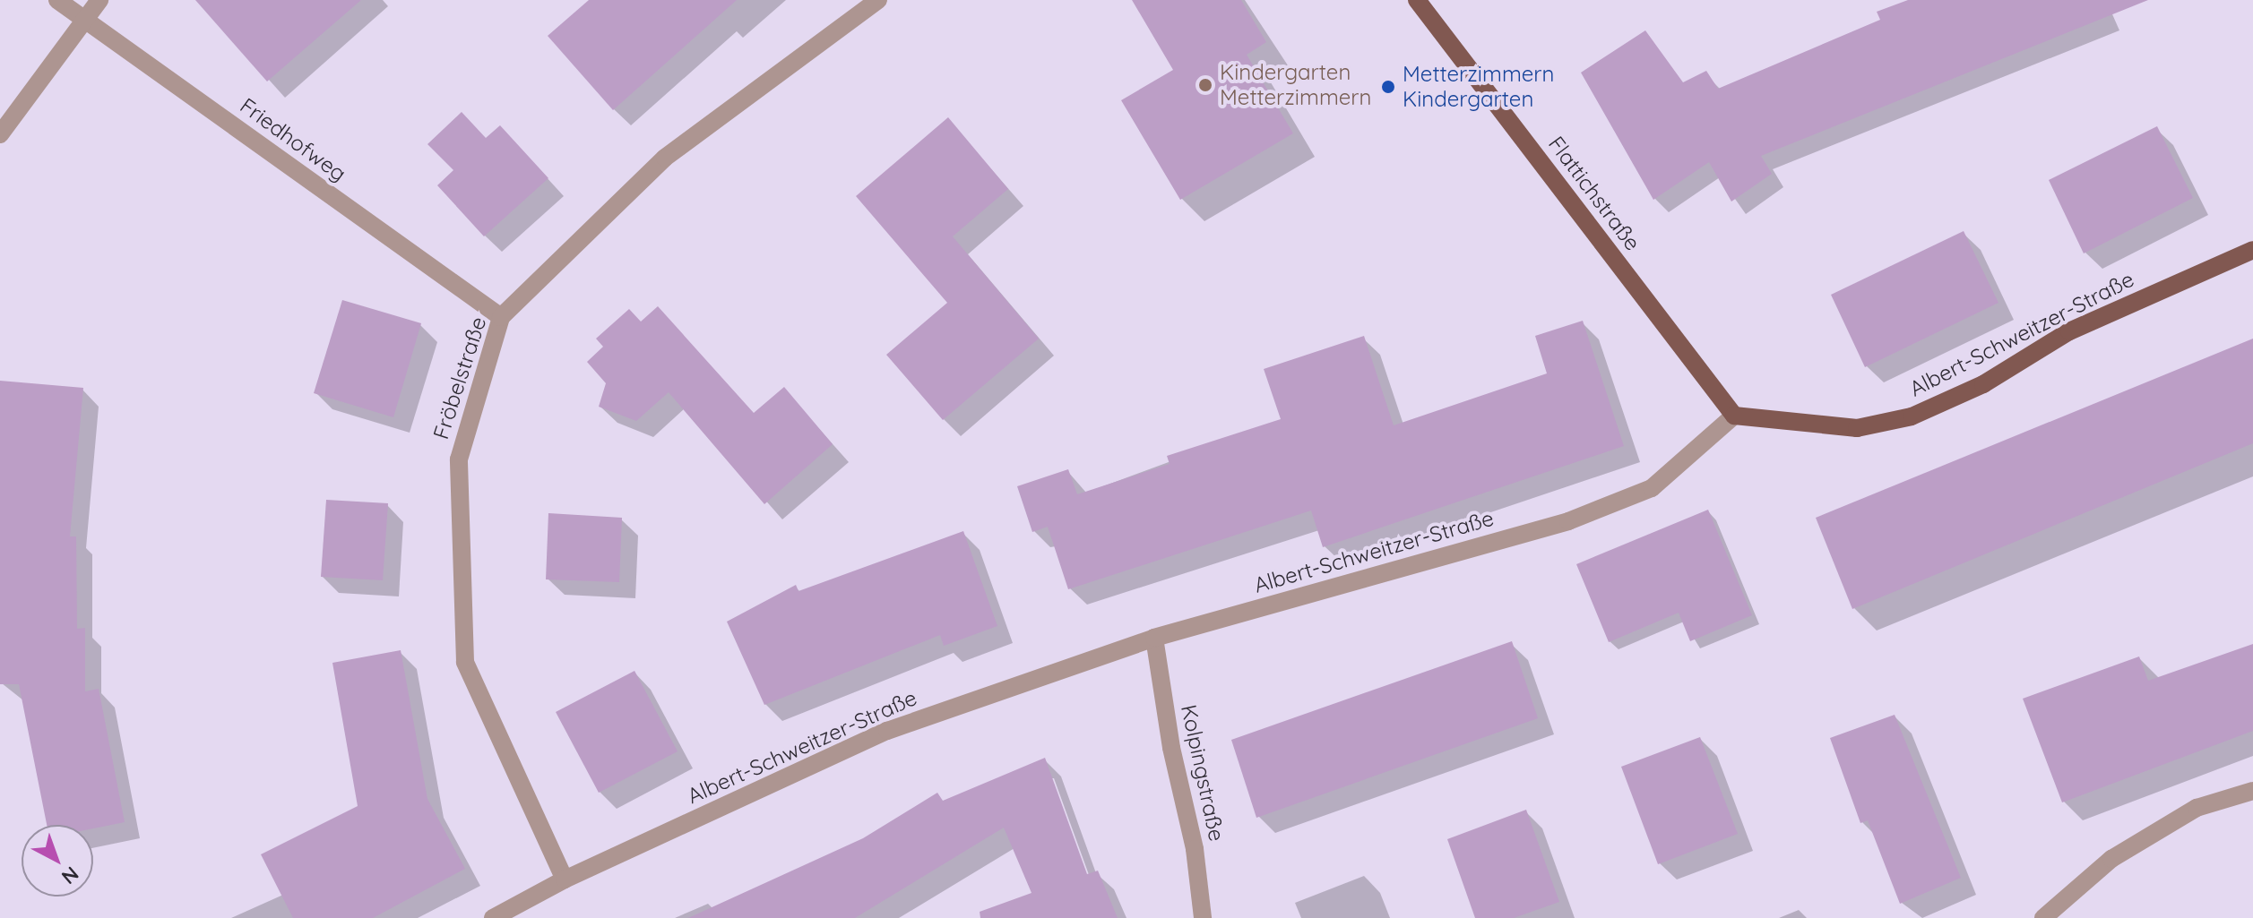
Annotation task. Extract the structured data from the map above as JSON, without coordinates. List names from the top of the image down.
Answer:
{
  "streets": {
    "main road": ["Flattichstraße", "Albert-Schweitzer-Straße"],
    "street": ["Friedhofweg", "Fröbelstraße", "Kolpingstraße"]
  },
  "crossings": [
    ["Friedhofweg", "Fröbelstraße"],
    ["Flattichstraße", "Albert-Schweitzer-Straße"],
    ["Albert-Schweitzer-Straße", "Fröbelstraße"],
    ["Albert-Schweitzer-Straße", "Kolpingstraße"]
  ],
  "places": ["Kindergarten Metterzimmern", "Metterzimmern Kindergarten"],
  "north": "bottom right"
}
